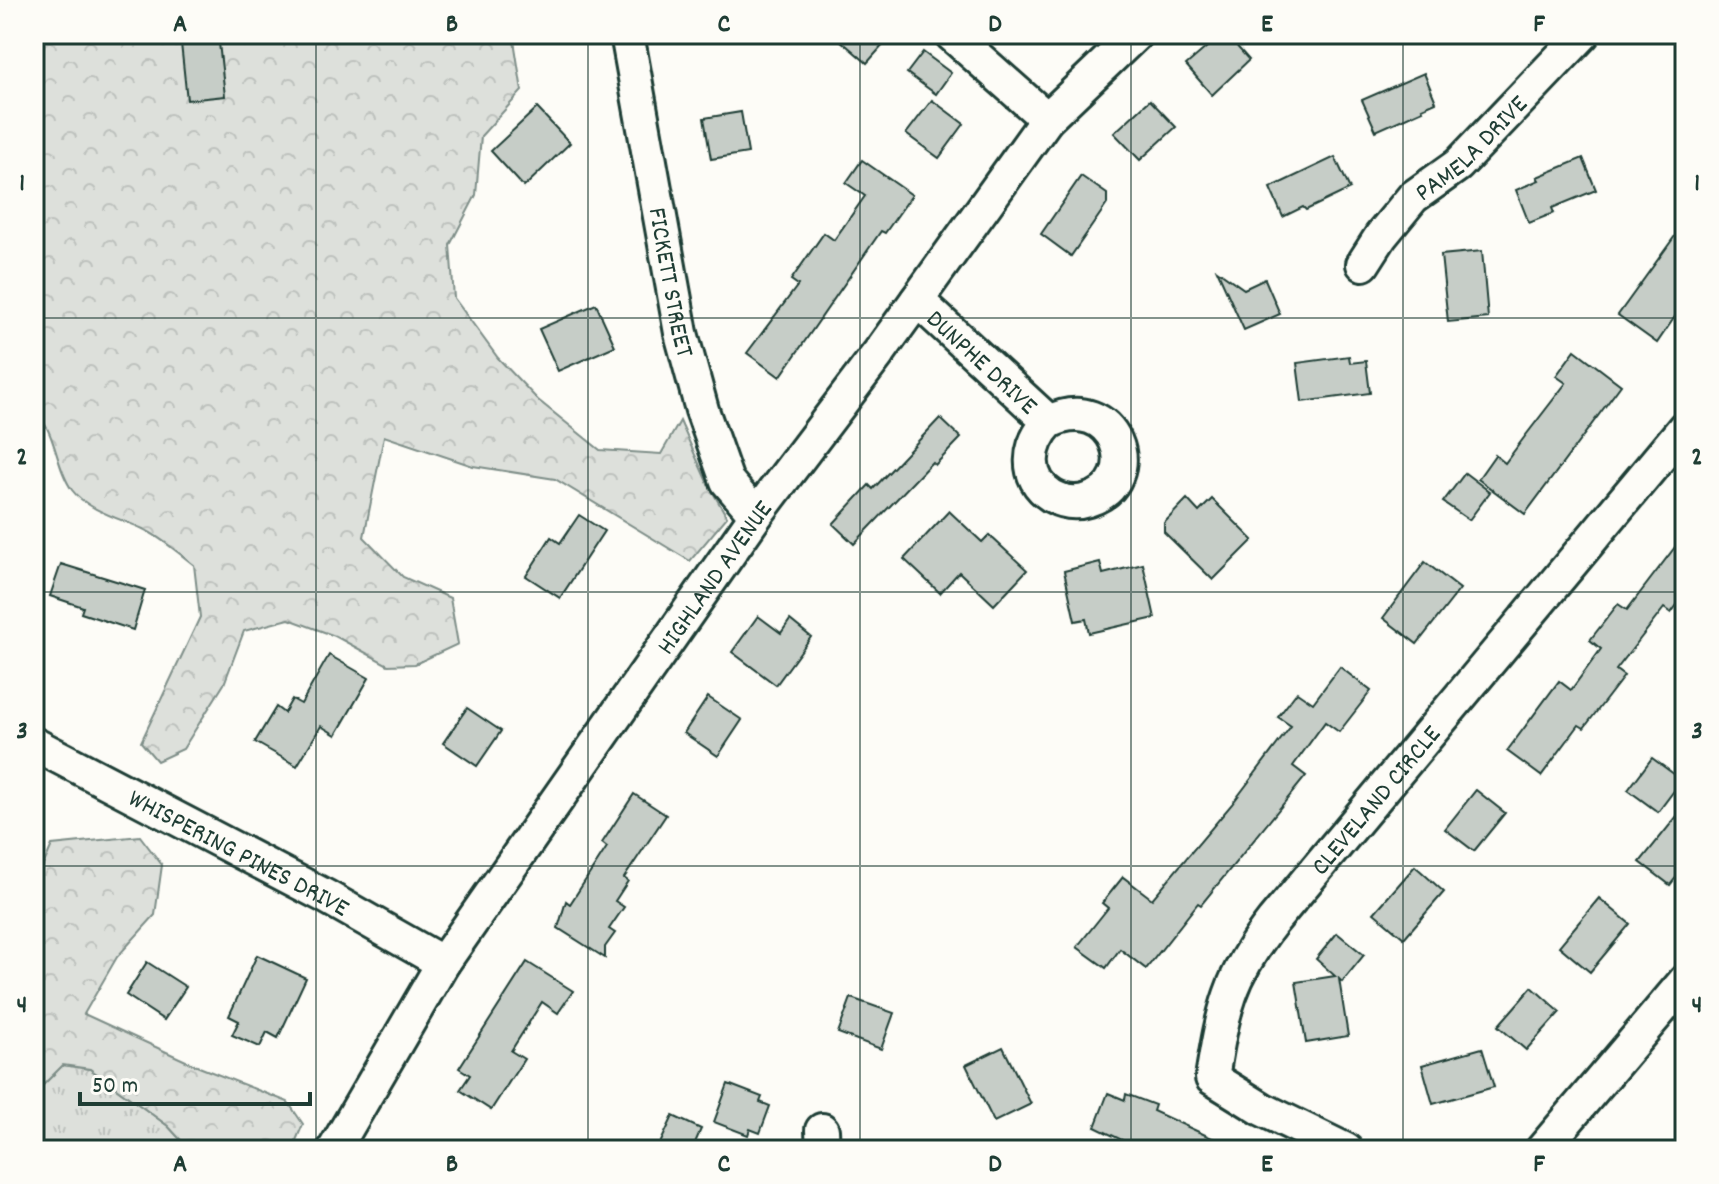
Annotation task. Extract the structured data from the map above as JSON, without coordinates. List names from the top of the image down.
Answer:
{
  "streets": {
    "street": [
      "PAMELA DRIVE",
      "FICKETT STREET",
      "DUNPHE DRIVE",
      "HIGHLAND AVENUE",
      "CLEVELAND CIRCLE",
      "WHISPERING PINES DRIVE"
    ]
  },
  "crossings": [
    ["FICKETT STREET", "HIGHLAND AVENUE"],
    ["DUNPHE DRIVE", "HIGHLAND AVENUE"],
    ["HIGHLAND AVENUE", "WHISPERING PINES DRIVE"]
  ],
  "scale_bar": "50 m",
  "grid": {
    "columns": [
      "A",
      "B",
      "C",
      "D",
      "E",
      "F"
    ],
    "rows": [
      "1",
      "2",
      "3",
      "4"
    ]
  }
}
